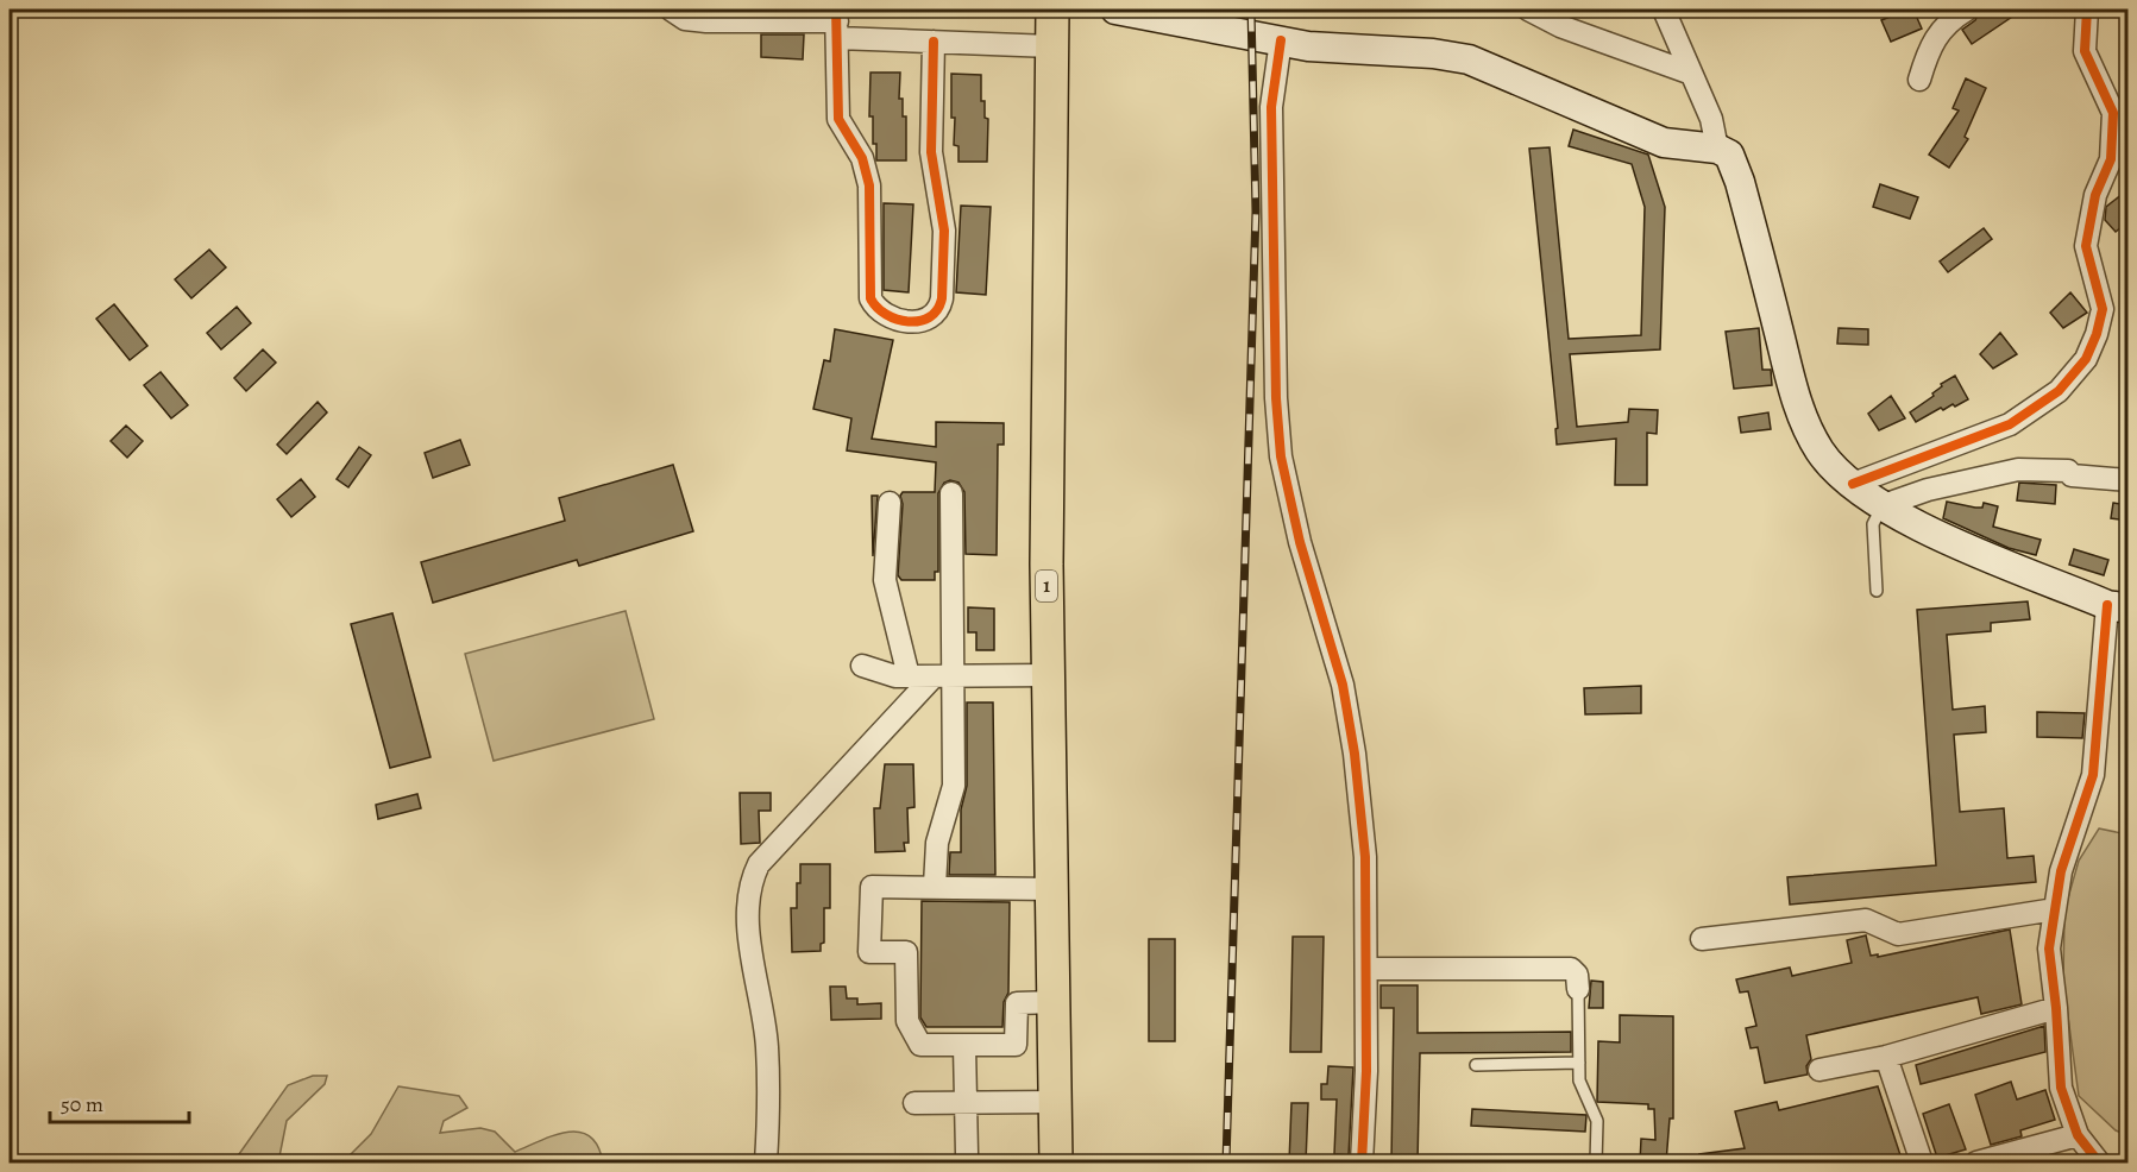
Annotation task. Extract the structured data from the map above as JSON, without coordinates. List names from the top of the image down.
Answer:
{
  "streets": {
    "main road": ["1"]
  },
  "scale_bar": "50 m"
}
